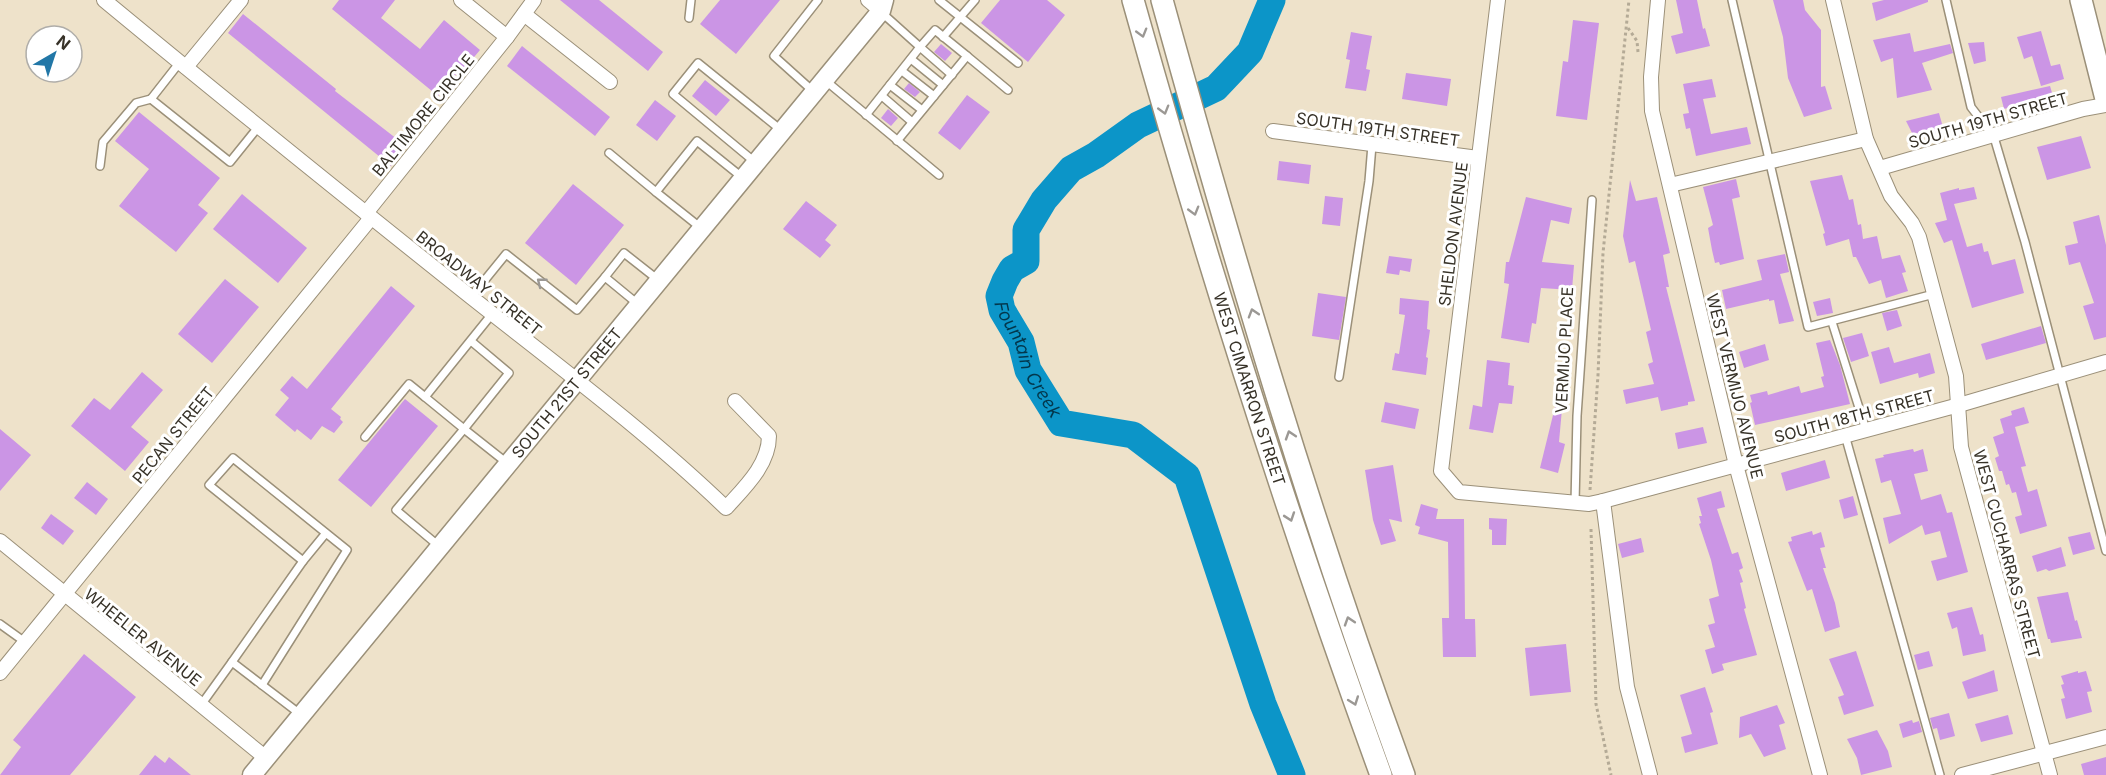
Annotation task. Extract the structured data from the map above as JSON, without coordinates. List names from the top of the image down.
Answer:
{
  "streets": {
    "main road": ["WEST CIMARRON STREET", "SOUTH 21ST STREET"],
    "street": [
      "BALTIMORE CIRCLE",
      "SOUTH 19TH STREET",
      "SHELDON AVENUE",
      "BROADWAY STREET",
      "WEST VERMIJO AVENUE",
      "SOUTH 18TH STREET",
      "PECAN STREET",
      "WEST CUCHARRAS STREET",
      "WHEELER AVENUE"
    ],
    "lane": ["VERMIJO PLACE"]
  },
  "crossings": [
    ["BALTIMORE CIRCLE", "BROADWAY STREET"],
    ["BALTIMORE CIRCLE", "PECAN STREET"],
    ["SOUTH 19TH STREET", "SHELDON AVENUE"],
    ["SOUTH 19TH STREET", "WEST CUCHARRAS STREET"],
    ["SHELDON AVENUE", "SOUTH 18TH STREET"],
    ["BROADWAY STREET", "SOUTH 21ST STREET"],
    ["BROADWAY STREET", "PECAN STREET"],
    ["VERMIJO PLACE", "SOUTH 18TH STREET"],
    ["WEST VERMIJO AVENUE", "SOUTH 18TH STREET"],
    ["SOUTH 21ST STREET", "WHEELER AVENUE"],
    ["SOUTH 18TH STREET", "WEST CUCHARRAS STREET"],
    ["PECAN STREET", "WHEELER AVENUE"]
  ],
  "water": ["Fountain Creek"],
  "north": "top right"
}
